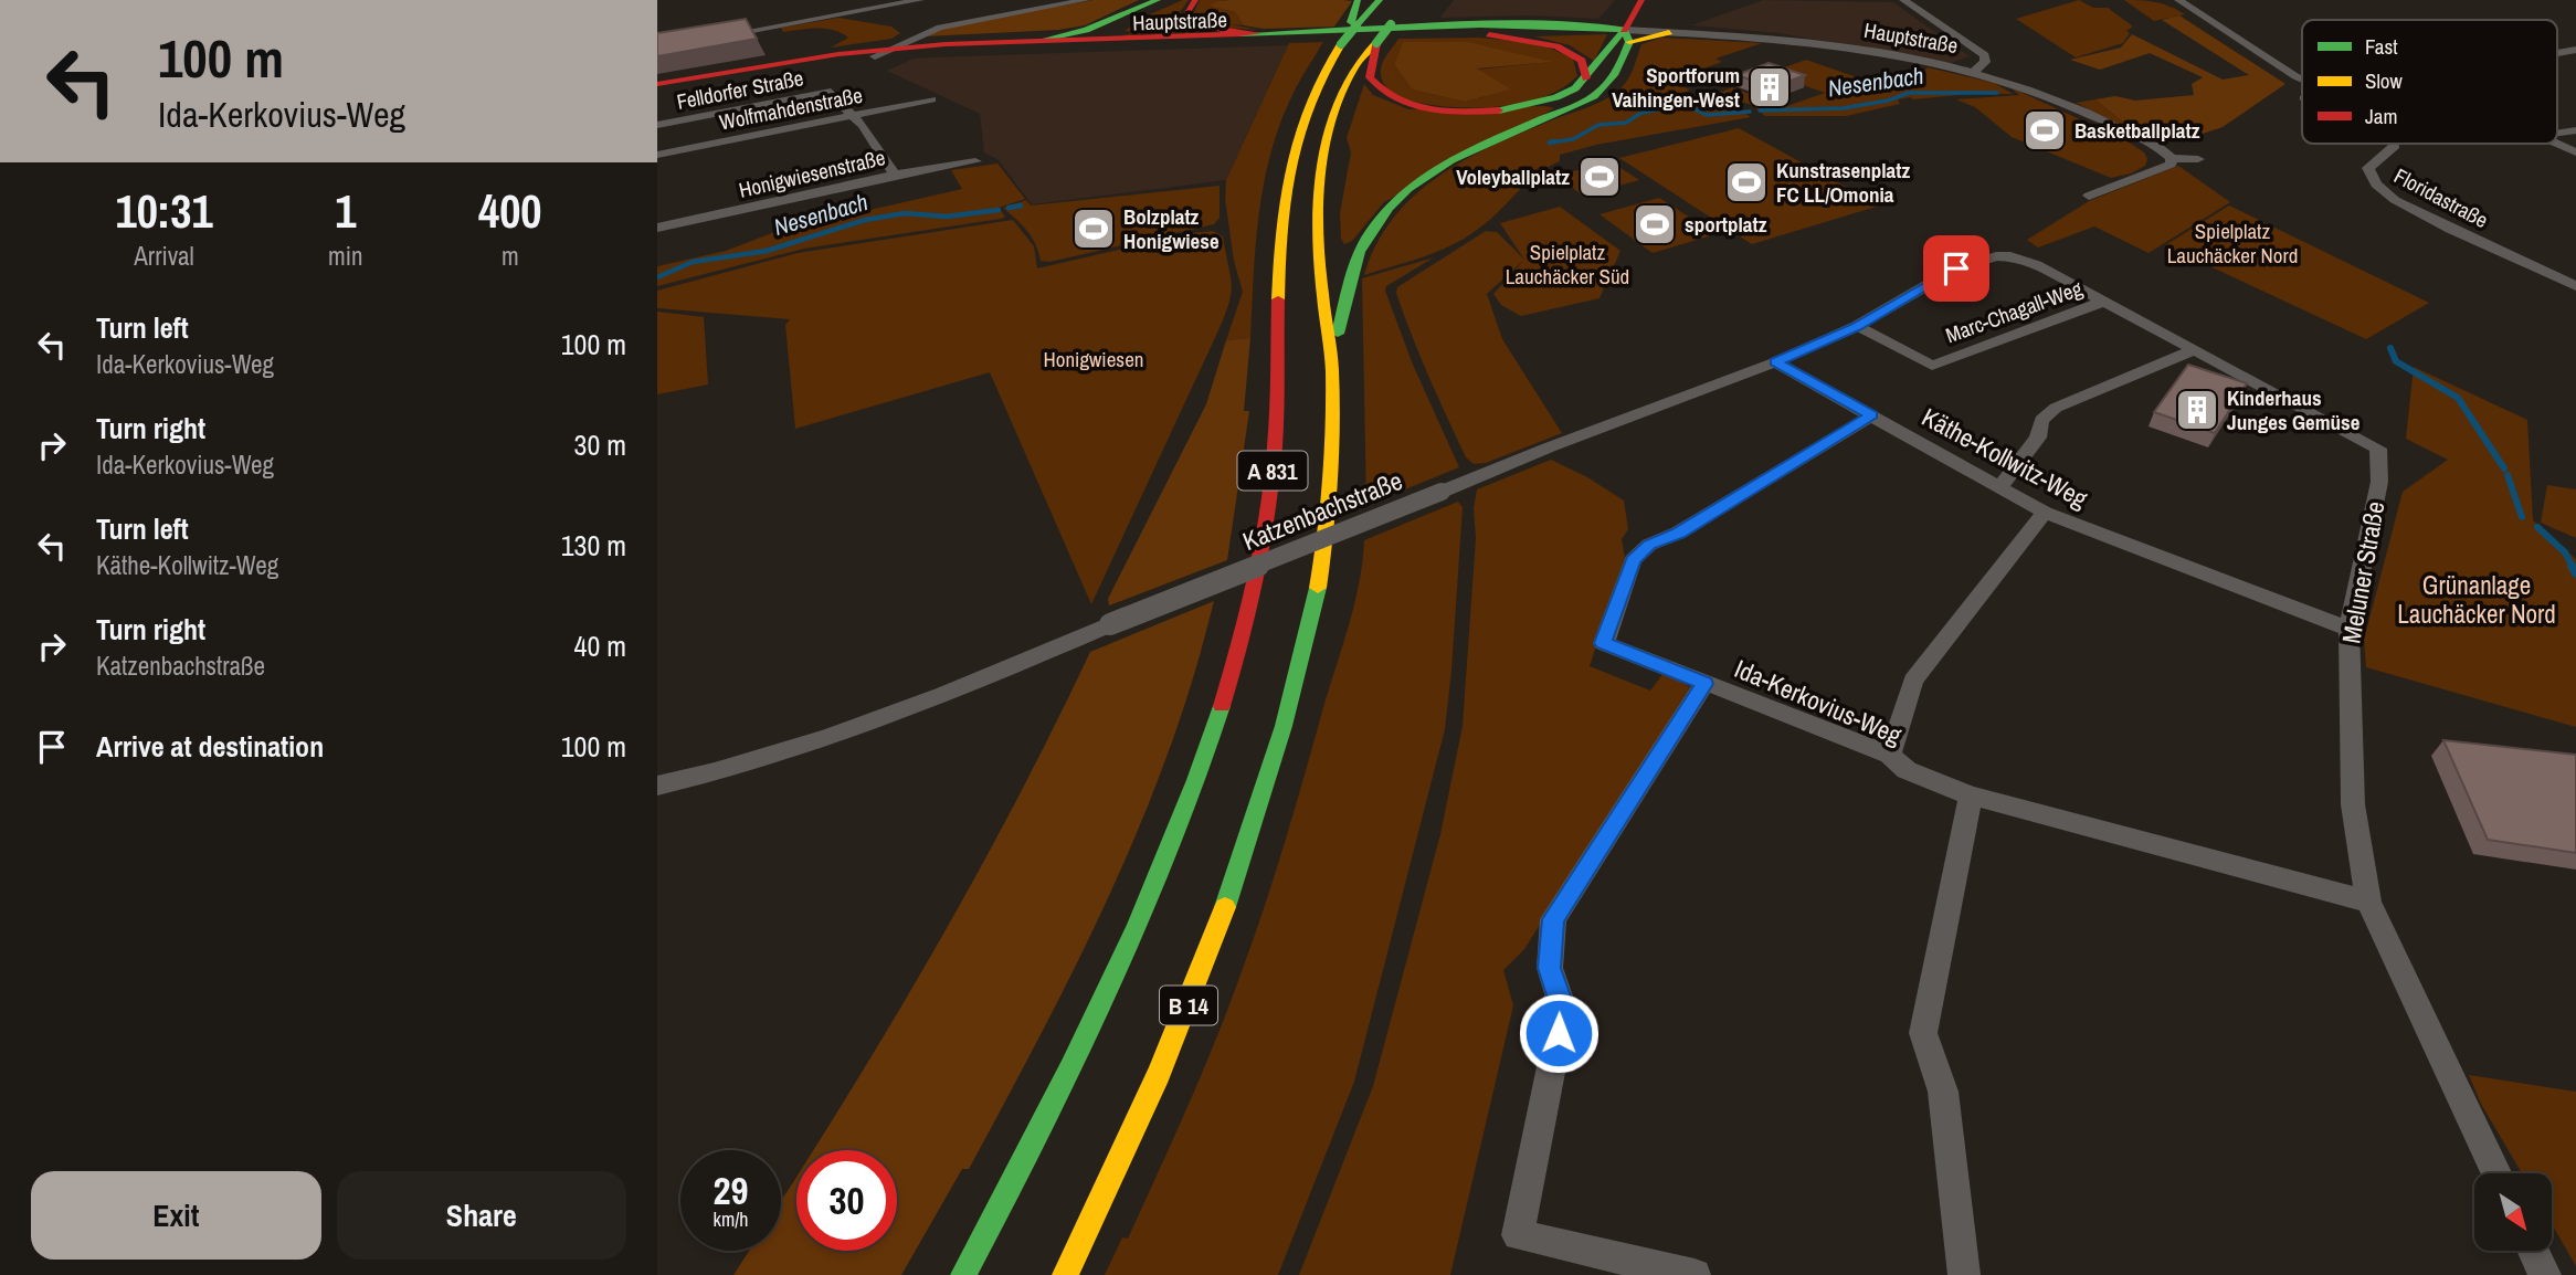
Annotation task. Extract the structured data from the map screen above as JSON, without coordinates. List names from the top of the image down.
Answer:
{
  "streets": {
    "main road": ["Hauptstraße", "A 831", "B 14"],
    "street": [
      "Felldorfer Straße",
      "Wolfmahdenstraße",
      "Honigwiesenstraße",
      "Floridastraße",
      "Marc-Chagall-Weg",
      "Käthe-Kollwitz-Weg",
      "Katzenbachstraße",
      "Meluner Straße",
      "Ida-Kerkovius-Weg"
    ]
  },
  "crossings": [
    ["Felldorfer Straße", "Wolfmahdenstraße"],
    ["Marc-Chagall-Weg", "Katzenbachstraße"],
    ["Marc-Chagall-Weg", "Meluner Straße"],
    ["Käthe-Kollwitz-Weg", "Katzenbachstraße"],
    ["Käthe-Kollwitz-Weg", "Meluner Straße"],
    ["Käthe-Kollwitz-Weg", "Ida-Kerkovius-Weg"],
    ["A 831", "B 14"],
    ["Katzenbachstraße", "Meluner Straße"],
    ["Meluner Straße", "Ida-Kerkovius-Weg"]
  ],
  "water": ["Nesenbach"],
  "parks": [
    "Spielplatz Lauchäcker Nord",
    "Spielplatz Lauchäcker Süd",
    "Honigwiesen",
    "Grünanlage Lauchäcker Nord"
  ],
  "places": {
    "building": ["Sportforum Vaihingen-West", "Kinderhaus Junges Gemüse"],
    "sports": [
      "Basketballplatz",
      "Voleyballplatz",
      "Kunstrasenplatz FC LL/Omonia",
      "sportplatz",
      "Bolzplatz Honigwiese"
    ]
  },
  "legend": ["Fast", "Slow", "Jam"],
  "north": "bottom right",
  "page": {
    "turn": ["100 m", "Ida-Kerkovius-Weg"],
    "eta": [
      "10:31",
      "Arrival",
      "1",
      "min",
      "400",
      "m"
    ],
    "list": [
      {
        "name": "Turn left",
        "note": "Ida-Kerkovius-Weg",
        "value": "100 m"
      },
      {
        "name": "Turn right",
        "note": "Ida-Kerkovius-Weg",
        "value": "30 m"
      },
      {
        "name": "Turn left",
        "note": "Käthe-Kollwitz-Weg",
        "value": "130 m"
      },
      {
        "name": "Turn right",
        "note": "Katzenbachstraße",
        "value": "40 m"
      },
      {
        "name": "Arrive at destination",
        "value": "100 m"
      }
    ],
    "speed": "29 km/h",
    "limit": "30",
    "buttons": ["Exit", "Share"]
  }
}
